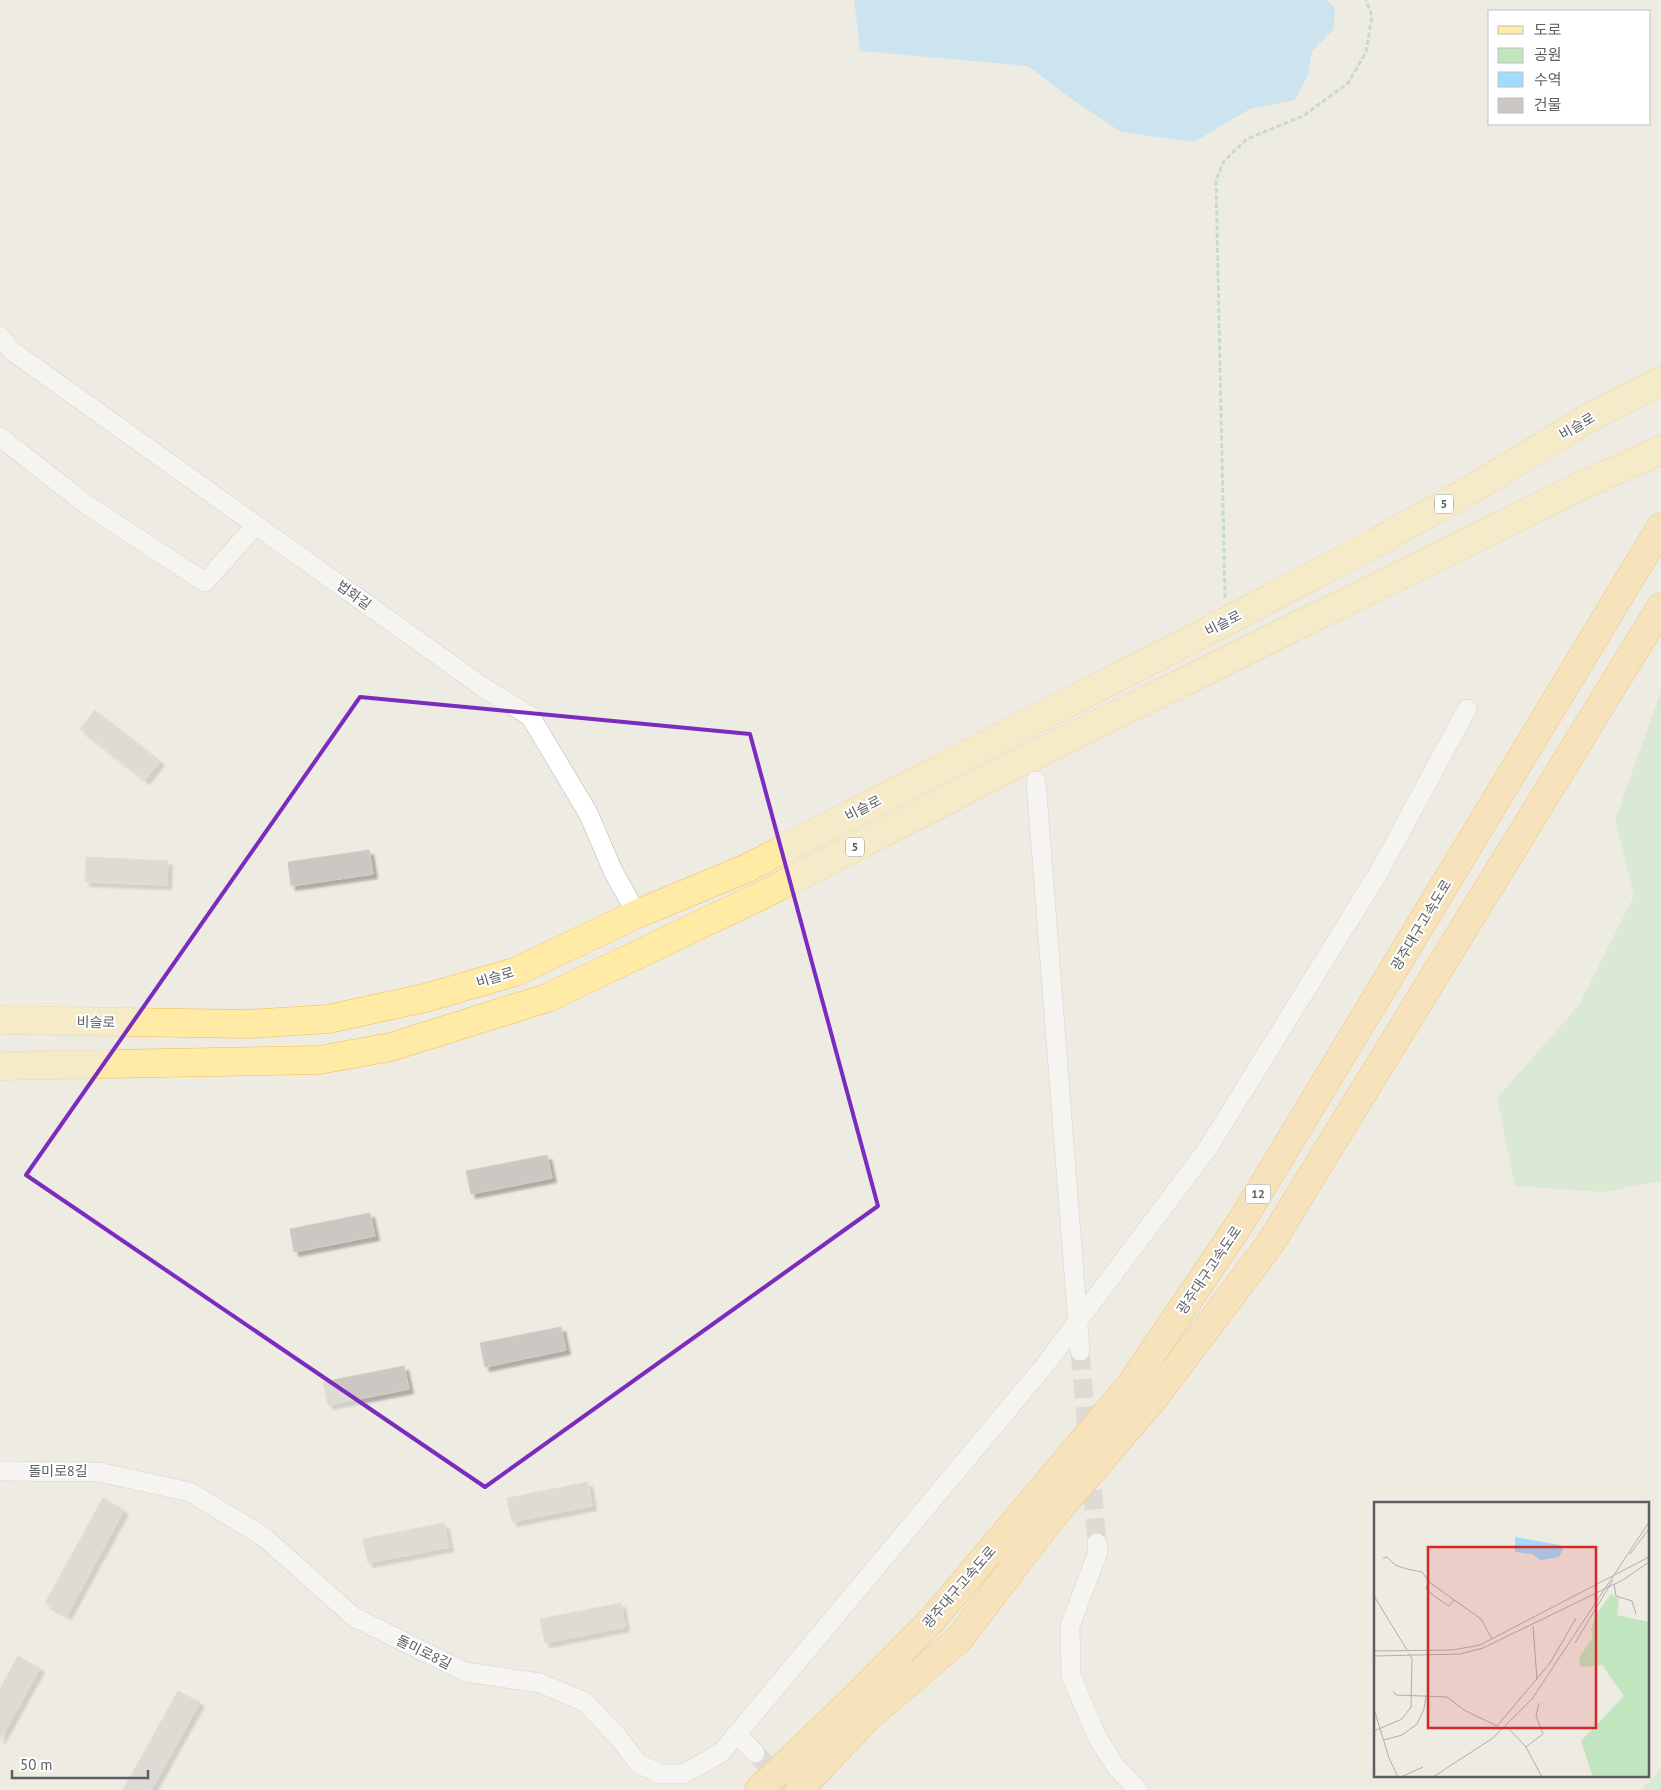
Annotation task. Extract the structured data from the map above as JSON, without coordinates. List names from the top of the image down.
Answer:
{
  "streets": {
    "highway": ["광주대구고속도로", "12"],
    "main road": ["비슬로", "5"],
    "street": ["법화길", "돌미로8길"]
  },
  "crossings": [
    ["비슬로", "법화길"]
  ],
  "legend": [
    "도로",
    "공원",
    "수역",
    "건물"
  ],
  "scale_bar": "50 m"
}
